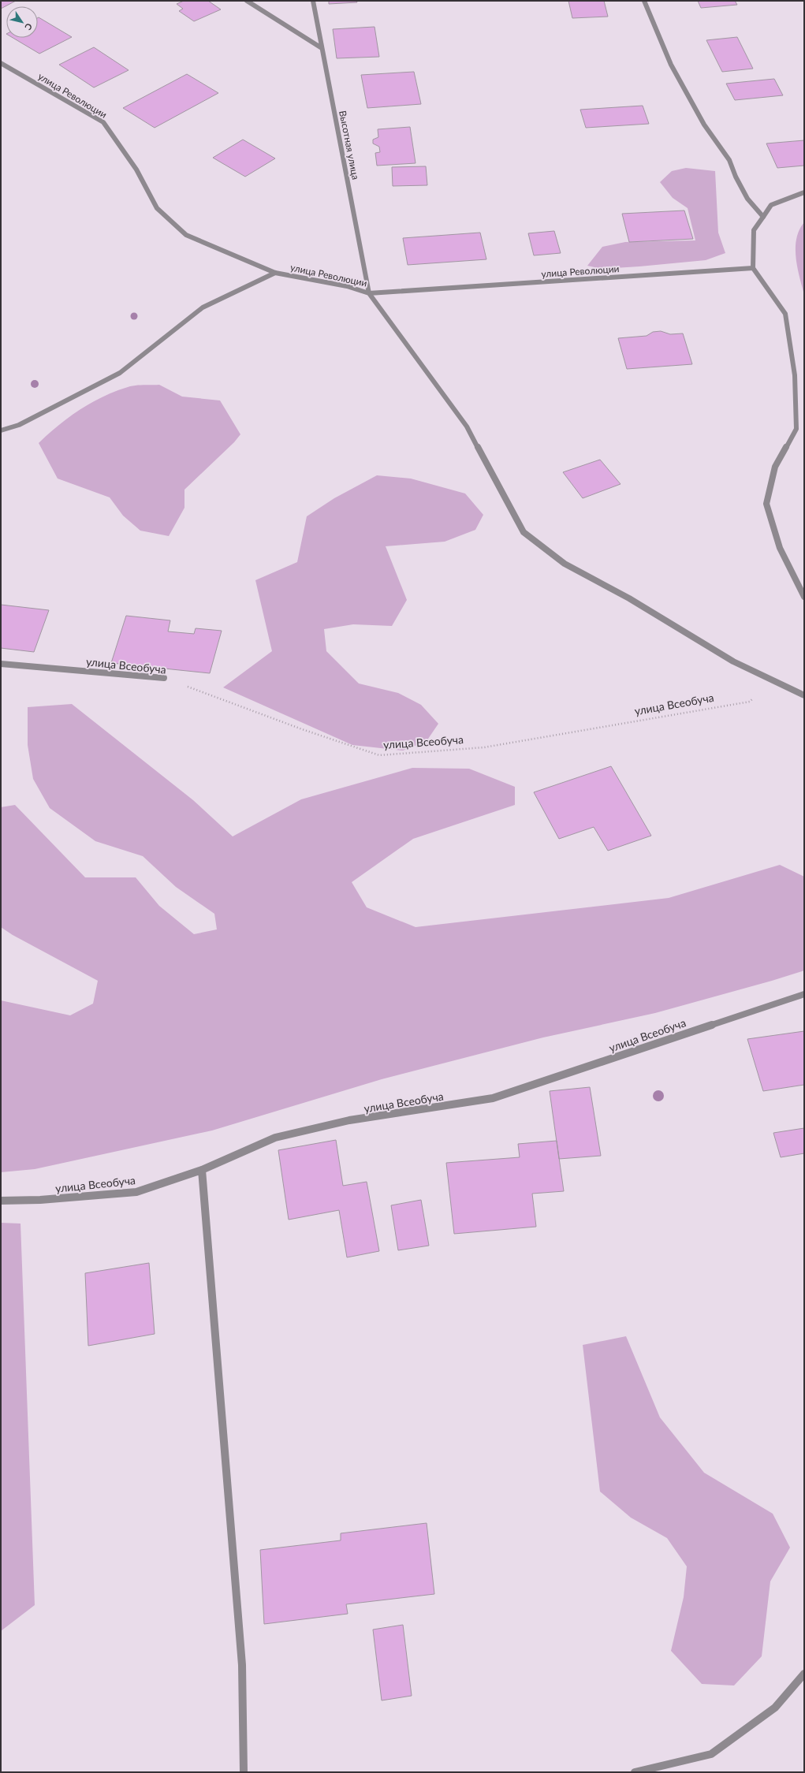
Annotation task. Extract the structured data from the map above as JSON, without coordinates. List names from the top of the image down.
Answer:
{
  "streets": {
    "street": ["улица Революции", "Высотная улица", "улица Всеобуча"]
  },
  "crossings": [
    ["улица Революции", "Высотная улица"]
  ],
  "north": "bottom right"
}
